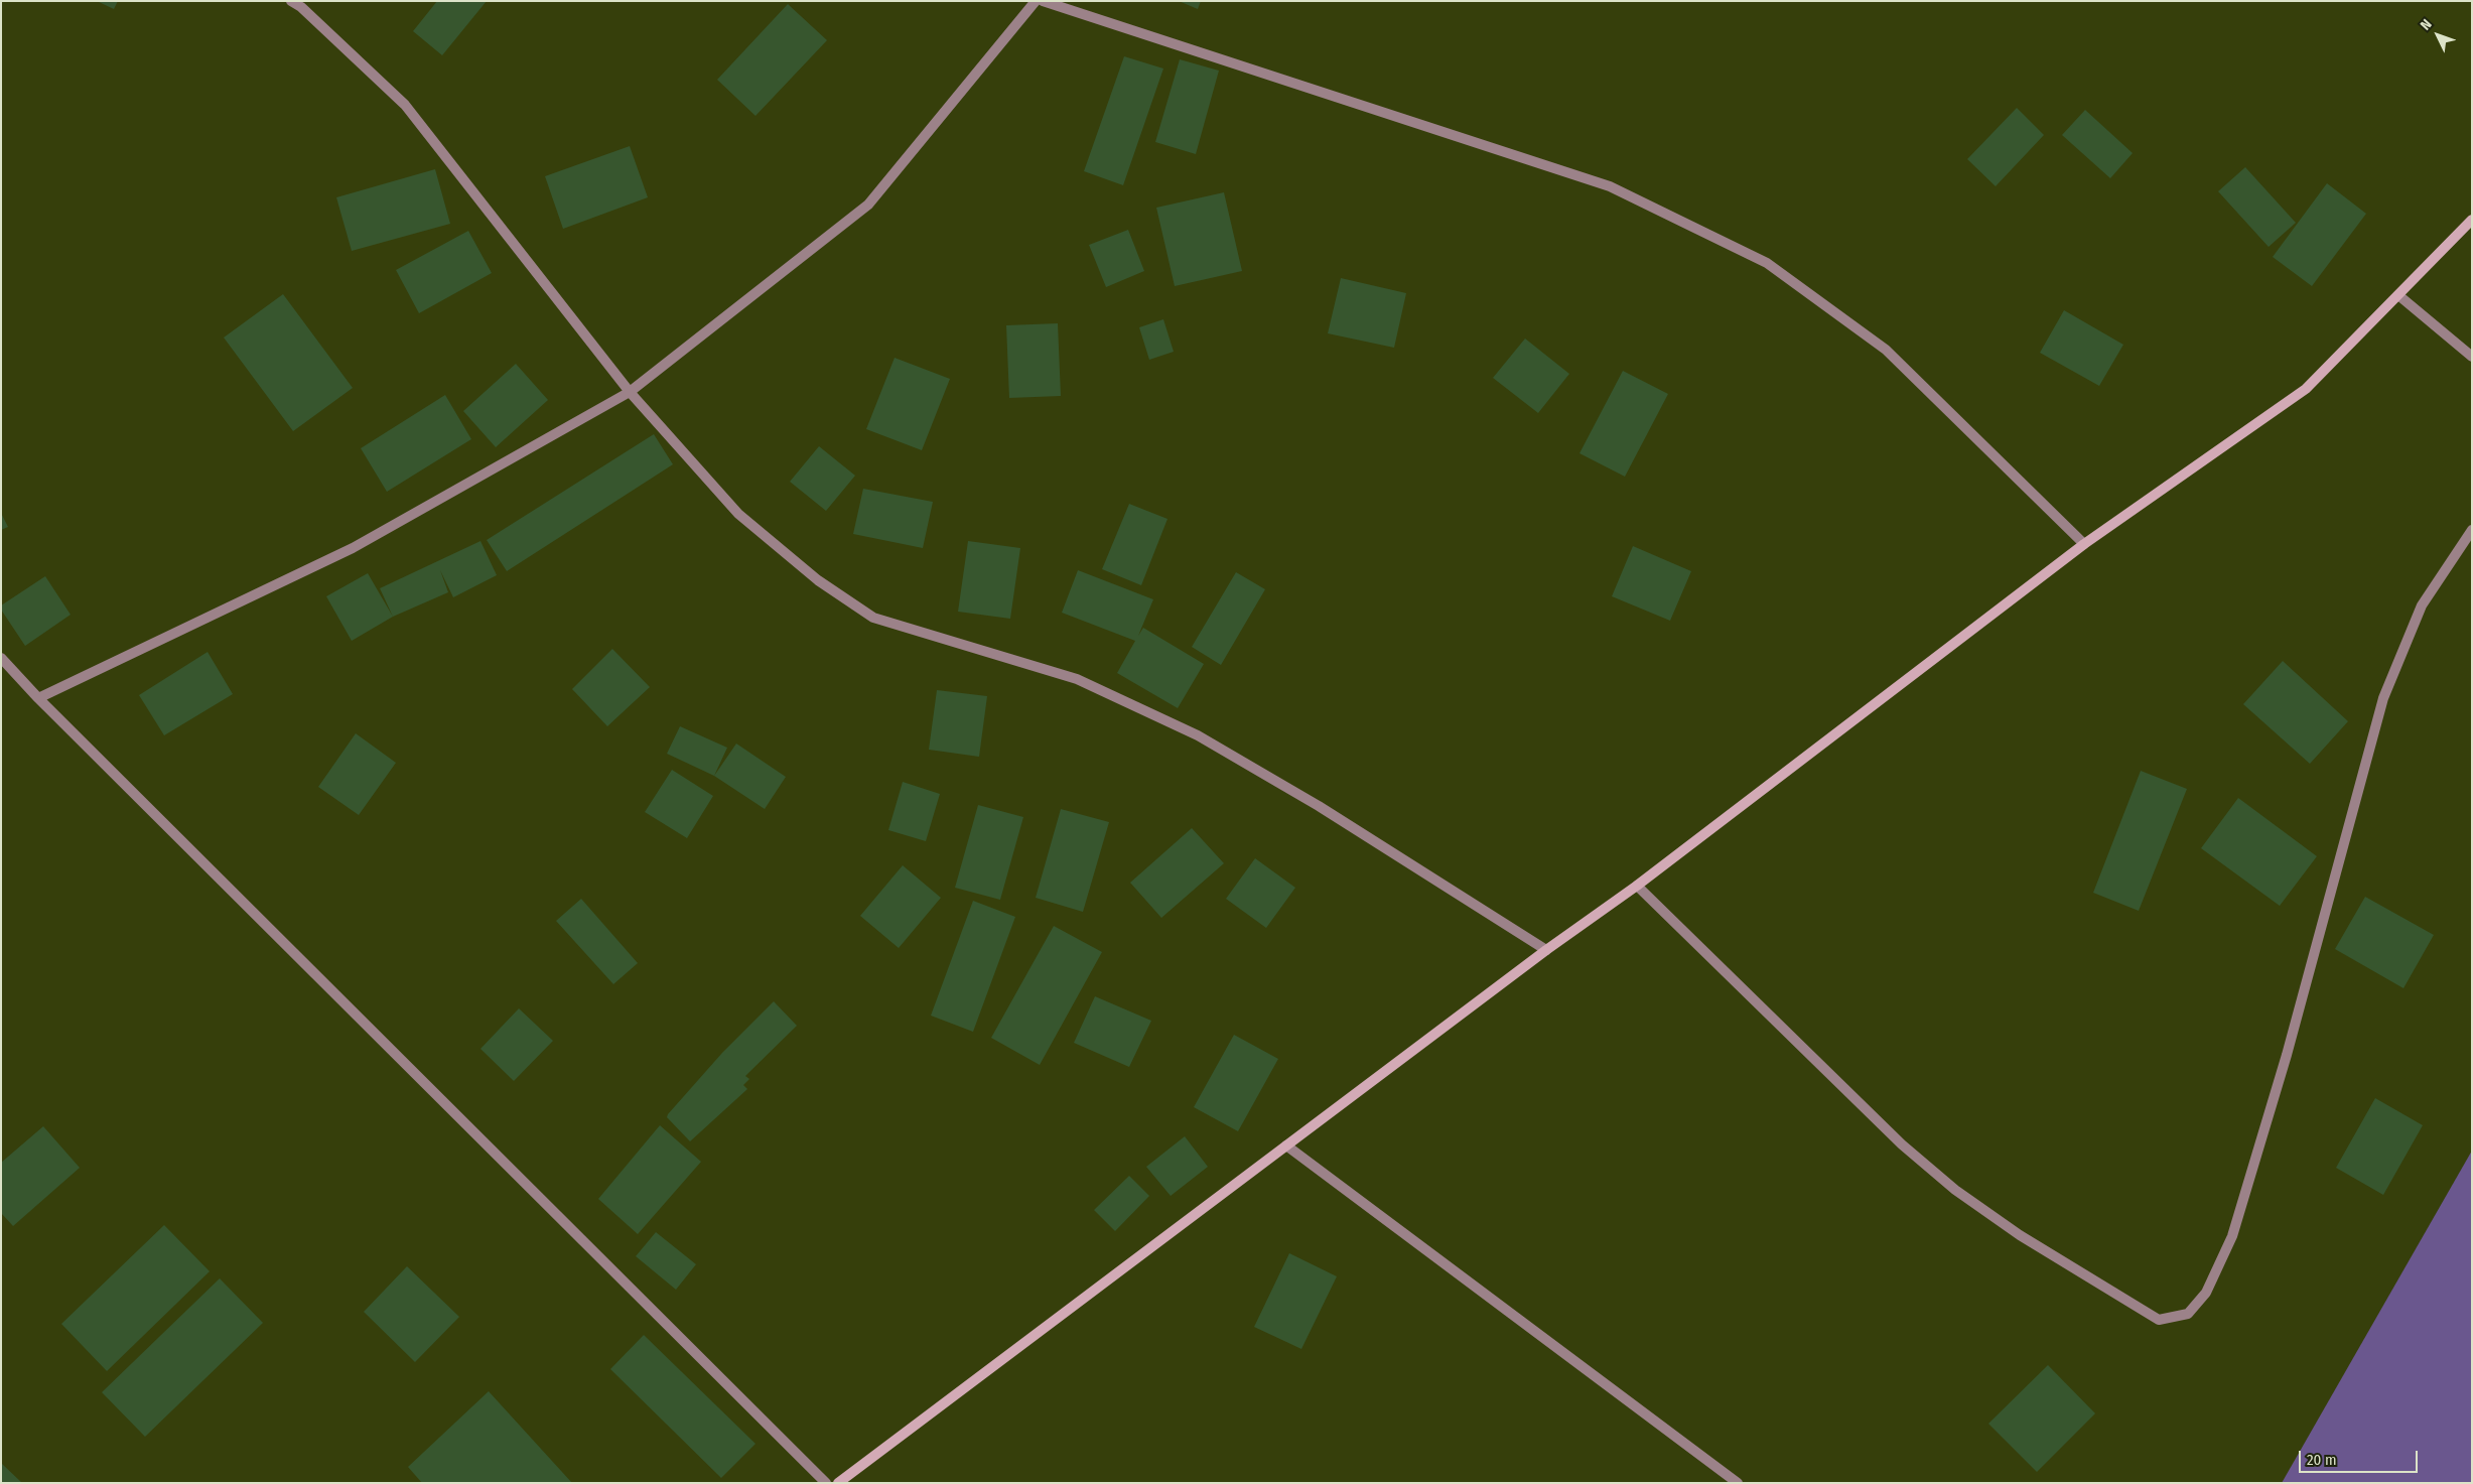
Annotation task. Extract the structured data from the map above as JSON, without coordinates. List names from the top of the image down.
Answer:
{
  "scale_bar": "20 m",
  "north": "top left"
}
